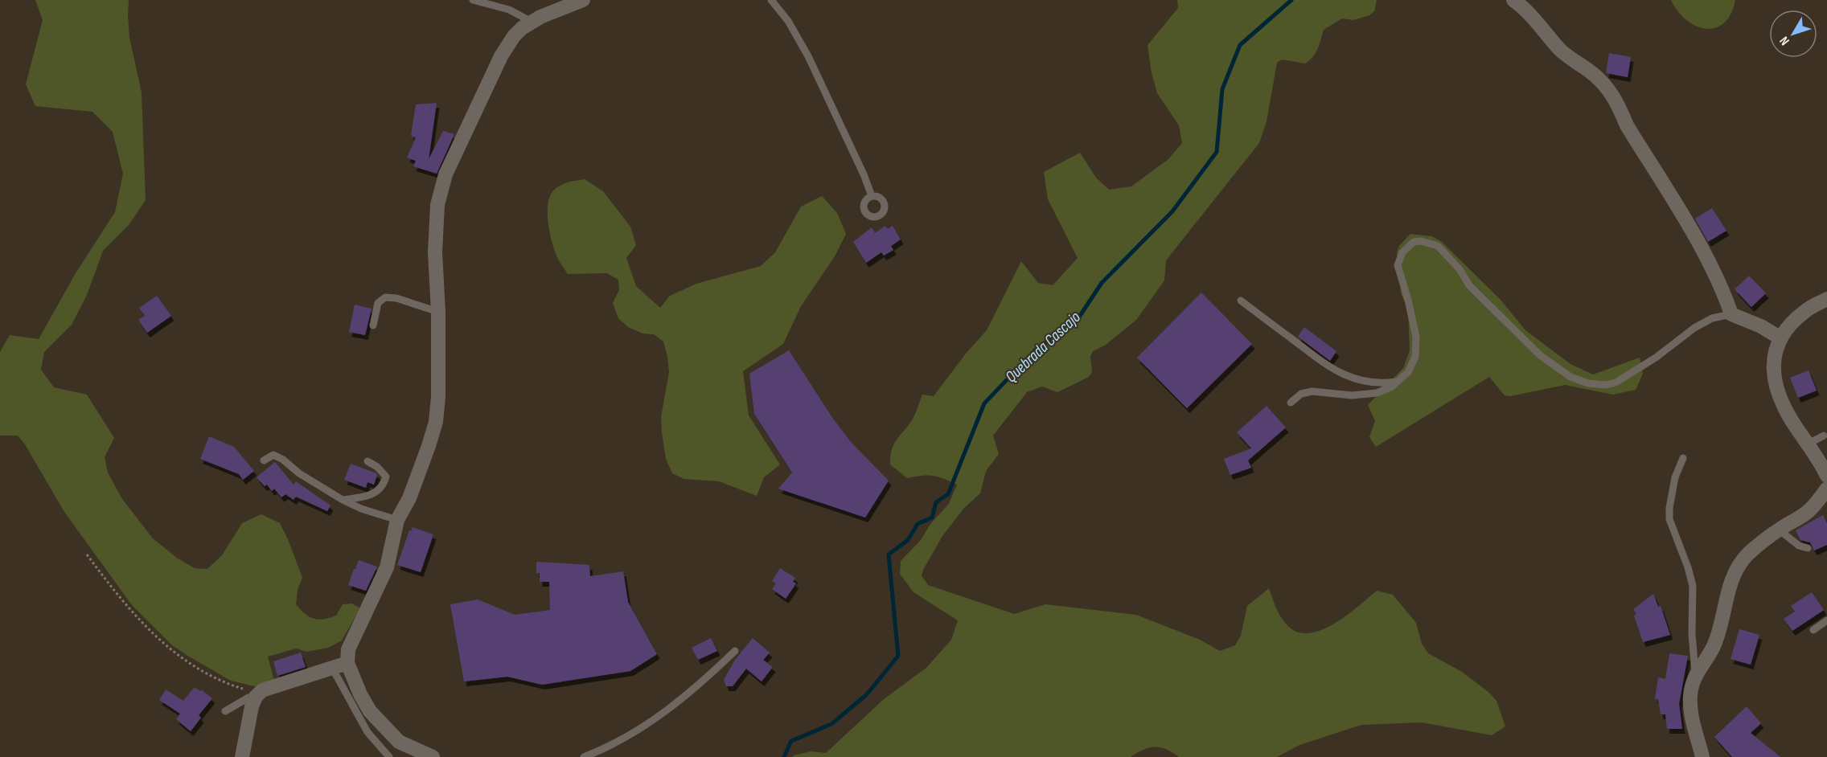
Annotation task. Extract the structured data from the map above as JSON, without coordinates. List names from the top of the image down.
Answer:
{
  "water": ["Quebrada Cascajo"],
  "north": "bottom left"
}
